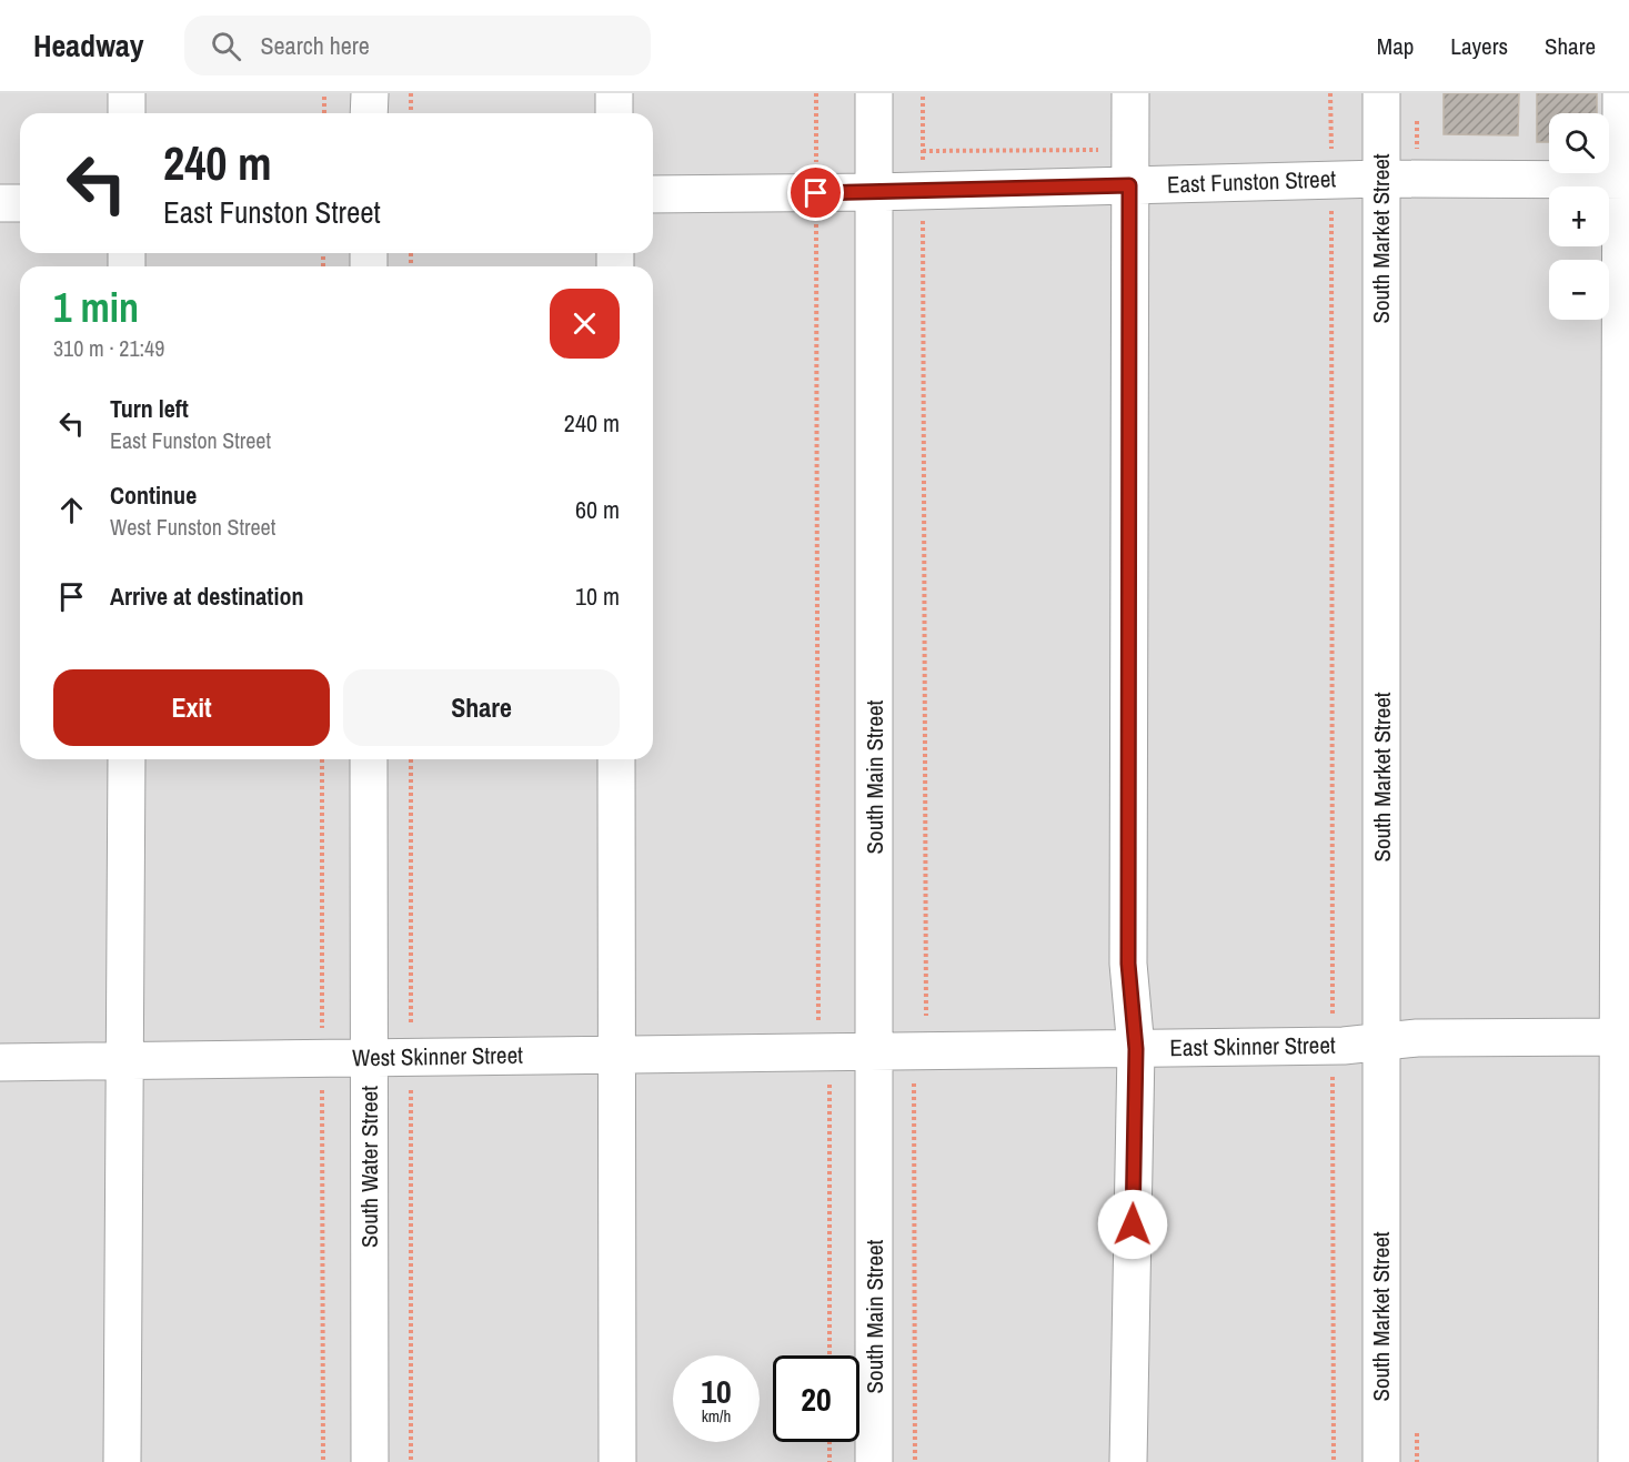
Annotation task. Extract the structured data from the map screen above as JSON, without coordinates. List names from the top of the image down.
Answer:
{
  "streets": {
    "street": [
      "East Funston Street",
      "South Market Street",
      "South Main Street",
      "East Skinner Street",
      "West Skinner Street",
      "South Water Street"
    ]
  },
  "crossings": [
    ["East Funston Street", "South Market Street"],
    ["East Funston Street", "South Main Street"],
    ["South Market Street", "East Skinner Street"],
    ["South Main Street", "East Skinner Street"],
    ["South Main Street", "West Skinner Street"],
    ["East Skinner Street", "West Skinner Street"],
    ["West Skinner Street", "South Water Street"]
  ],
  "page": {
    "header": "Headway",
    "search": "Search here",
    "nav": ["Map", "Layers", "Share"],
    "map_buttons": ["+", "−"],
    "turn": ["240 m", "East Funston Street"],
    "heading": ["1 min", "310 m · 21:49"],
    "list": [
      {
        "name": "Turn left",
        "note": "East Funston Street",
        "value": "240 m"
      },
      {
        "name": "Continue",
        "note": "West Funston Street",
        "value": "60 m"
      },
      {
        "name": "Arrive at destination",
        "value": "10 m"
      }
    ],
    "buttons": ["Exit", "Share"],
    "speed": "10 km/h",
    "limit": "20"
  }
}
